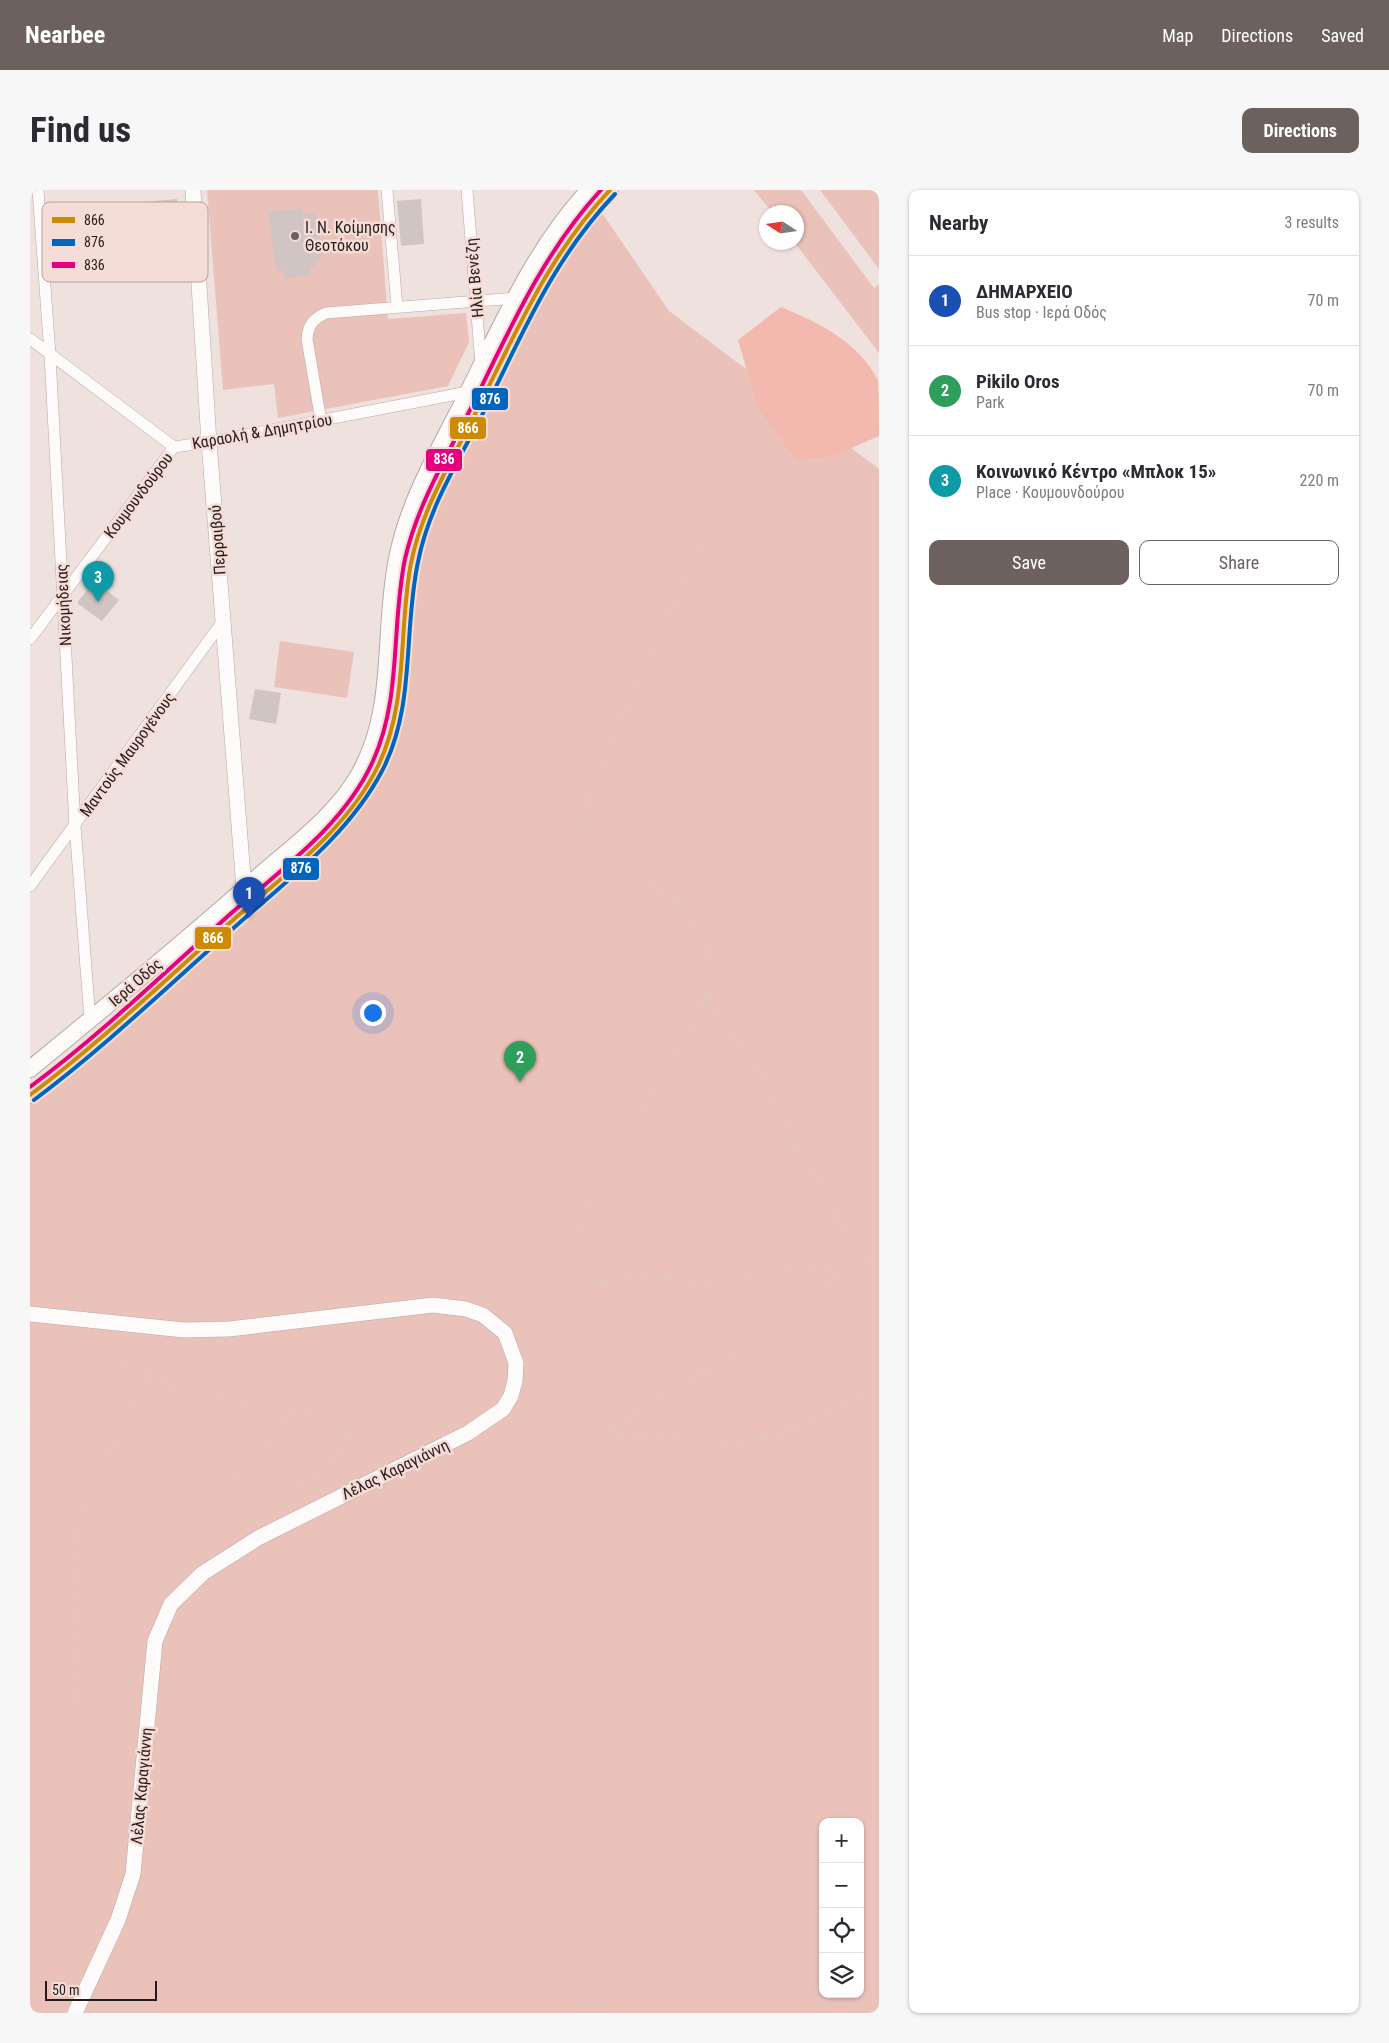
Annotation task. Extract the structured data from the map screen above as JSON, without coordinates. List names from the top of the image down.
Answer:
{
  "streets": {
    "main road": ["Ιερά Οδός"],
    "street": [
      "Ηλία Βενέζη",
      "Καραολή & Δημητρίου",
      "Κουμουνδούρου",
      "Περραιβού",
      "Νικομήδειας",
      "Μαντούς Μαυρογένους",
      "Λέλας Καραγιάννη"
    ]
  },
  "crossings": [
    ["Ηλία Βενέζη", "Ιερά Οδός"],
    ["Καραολή & Δημητρίου", "Κουμουνδούρου"],
    ["Καραολή & Δημητρίου", "Περραιβού"],
    ["Καραολή & Δημητρίου", "Νικομήδειας"],
    ["Καραολή & Δημητρίου", "Ιερά Οδός"],
    ["Κουμουνδούρου", "Νικομήδειας"],
    ["Περραιβού", "Μαντούς Μαυρογένους"],
    ["Περραιβού", "Ιερά Οδός"],
    ["Νικομήδειας", "Μαντούς Μαυρογένους"],
    ["Νικομήδειας", "Ιερά Οδός"]
  ],
  "places": ["Ι. Ν. Κοίμησης Θεοτόκου"],
  "lines": ["transit line 866", "transit line 836", "transit line 876"],
  "legend": ["866", "876", "836"],
  "scale_bar": "50 m",
  "north": "left",
  "page": {
    "header": "Nearbee",
    "nav": ["Map", "Directions", "Saved"],
    "buttons": [
      "Directions",
      ["Save", "Share"]
    ],
    "title": "Find us",
    "heading": ["Nearby", "3 results"],
    "list": [
      {
        "mark": "1",
        "name": "ΔΗΜΑΡΧΕΙΟ",
        "note": "Bus stop · Ιερά Οδός",
        "value": "70 m"
      },
      {
        "mark": "2",
        "name": "Pikilo Oros",
        "note": "Park",
        "value": "70 m"
      },
      {
        "mark": "3",
        "name": "Κοινωνικό Κέντρο «Μπλοκ 15»",
        "note": "Place · Κουμουνδούρου",
        "value": "220 m"
      }
    ],
    "pins": ["3", "1", "2"],
    "map_buttons": ["+", "−"],
    "scale": "50 m"
  }
}
